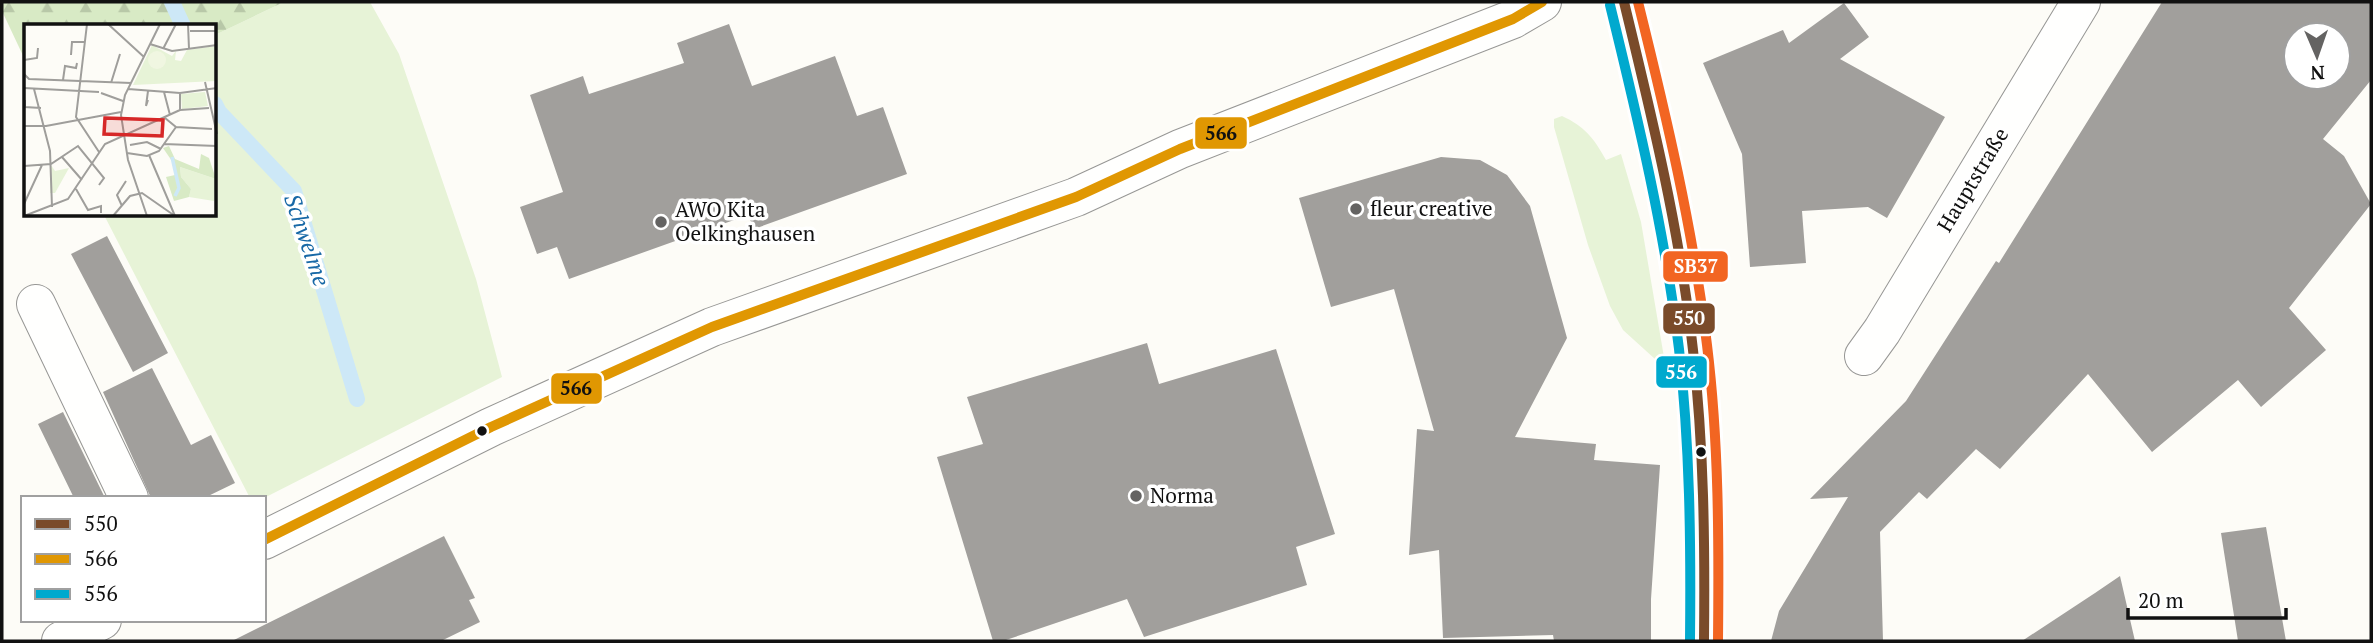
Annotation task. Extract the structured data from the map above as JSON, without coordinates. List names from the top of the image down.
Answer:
{
  "streets": {
    "street": ["Hauptstraße"]
  },
  "water": ["Schwelme"],
  "places": ["fleur creative", "AWO Kita Oelkinghausen", "Norma"],
  "lines": [
    "transit line 550",
    "transit line 566",
    "transit line SB37",
    "transit line 556"
  ],
  "legend": ["550", "566", "556"],
  "scale_bar": "20 m",
  "north": "bottom"
}
